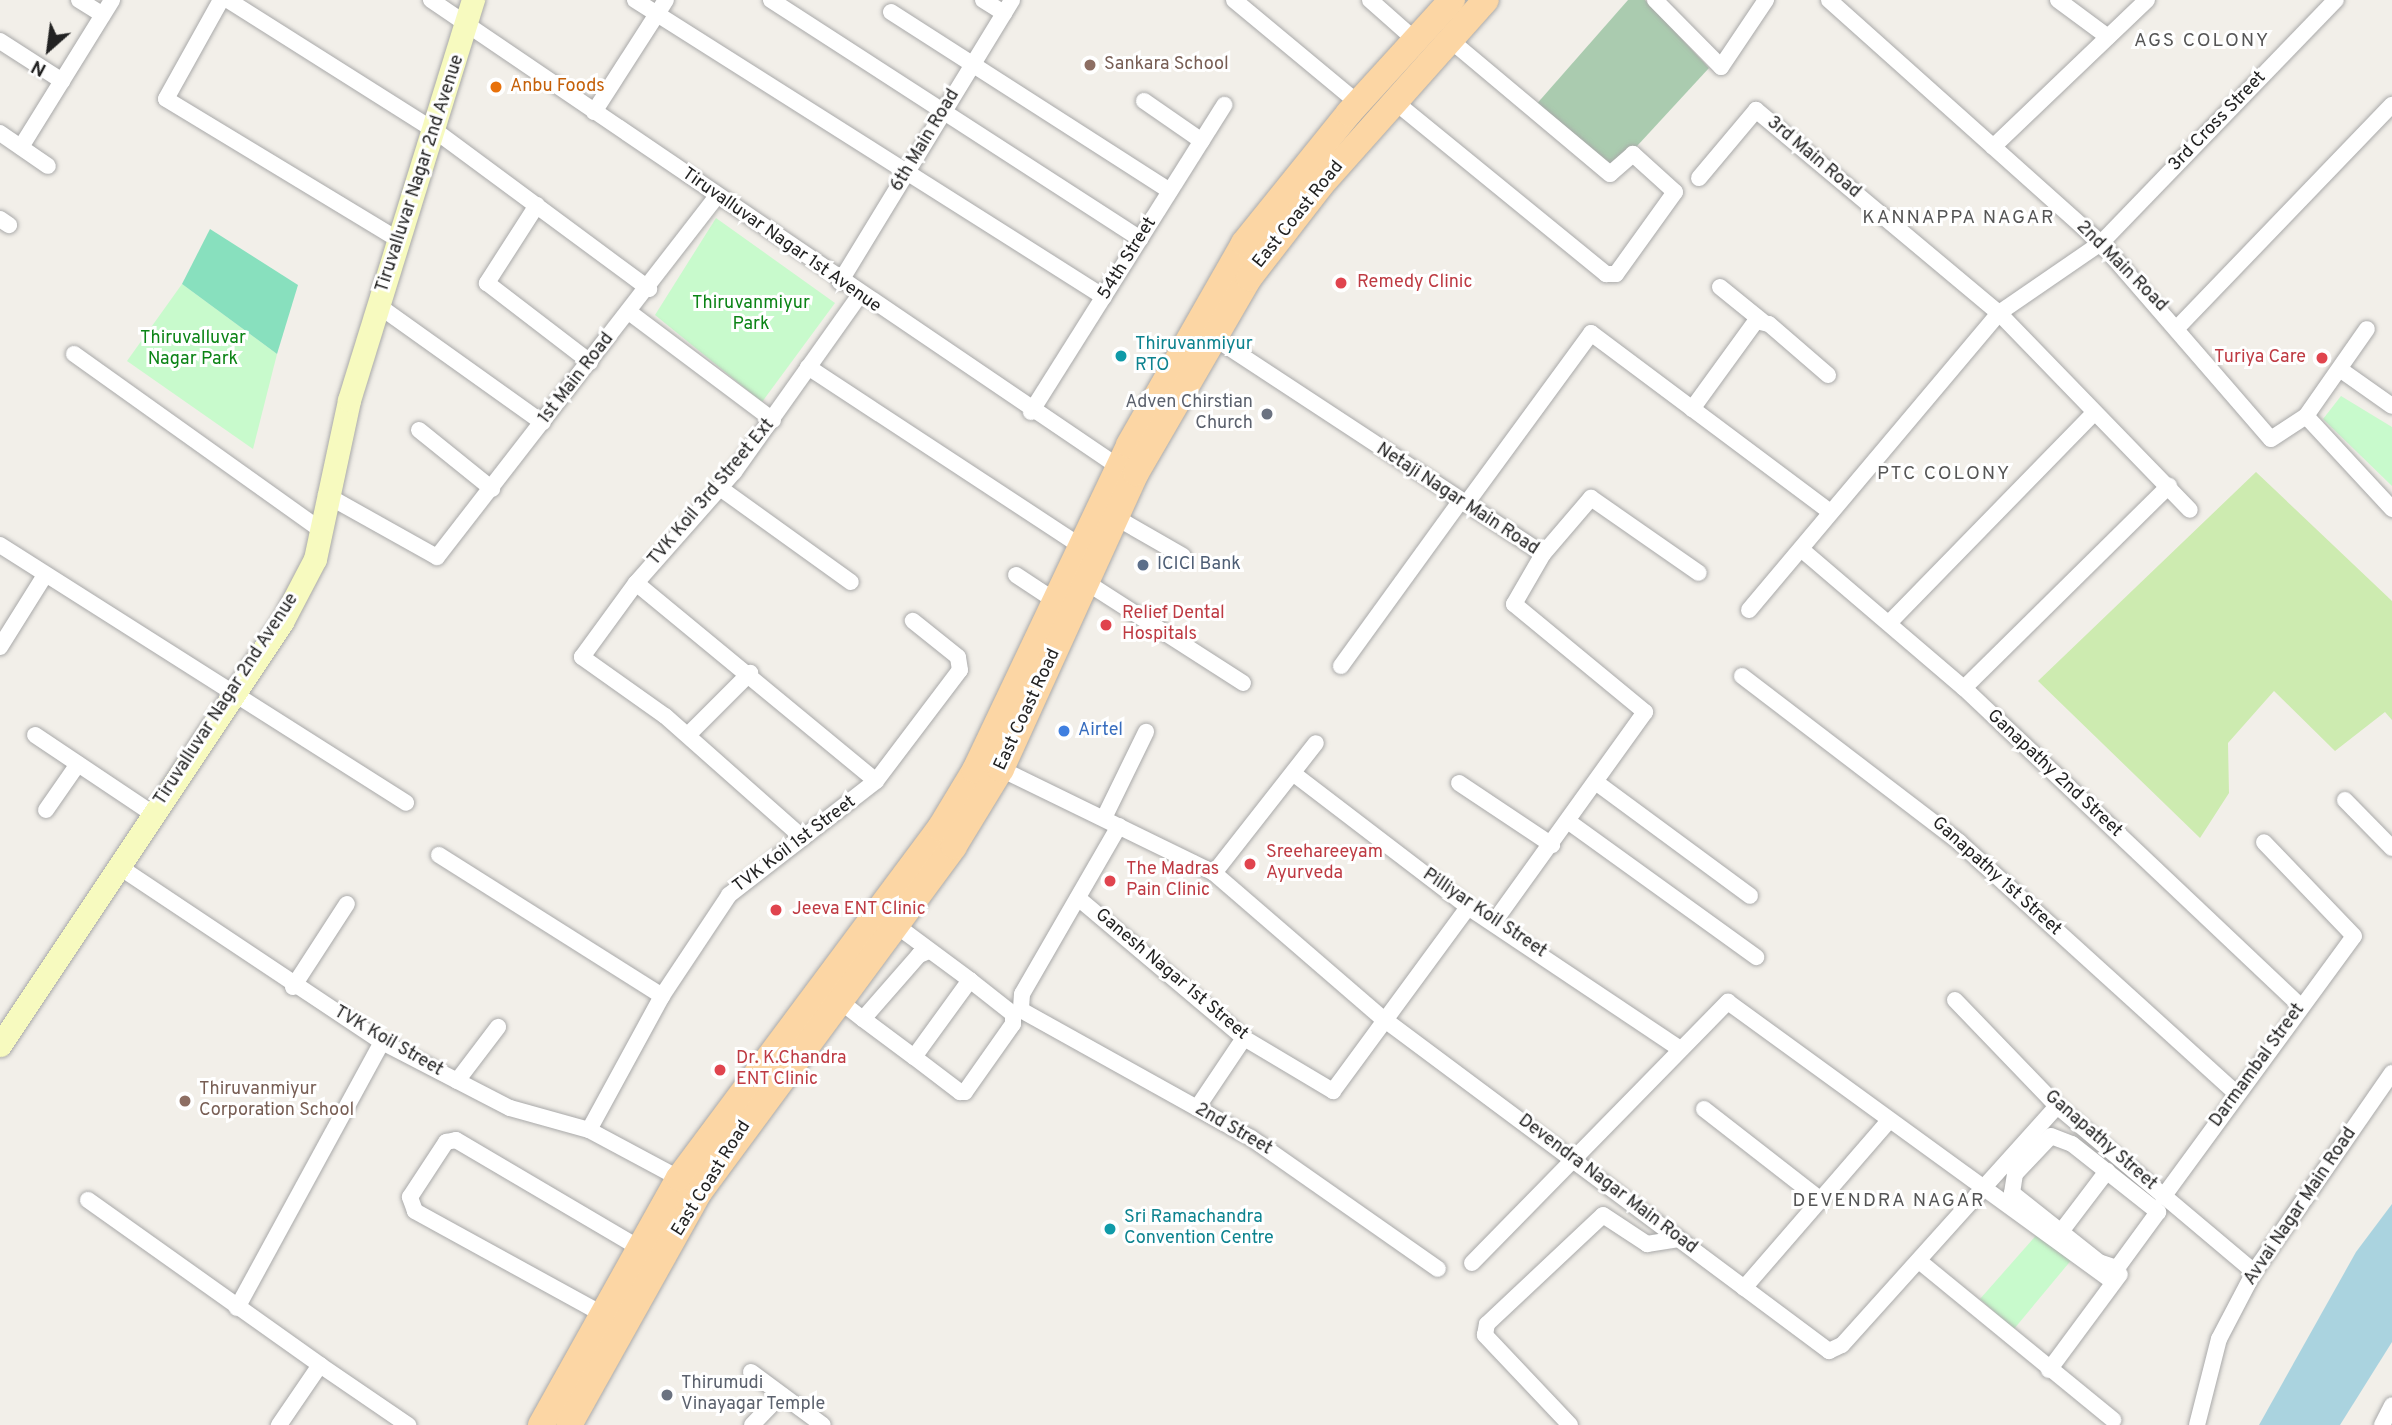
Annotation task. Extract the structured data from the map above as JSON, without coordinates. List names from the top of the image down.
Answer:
{
  "streets": {
    "main road": ["East Coast Road"],
    "street": [
      "3rd Cross Street",
      "6th Main Road",
      "3rd Main Road",
      "Tiruvalluvar Nagar 2nd Avenue",
      "Tiruvalluvar Nagar 1st Avenue",
      "54th Street",
      "2nd Main Road",
      "1st Main Road",
      "TVK Koil 3rd Street Ext",
      "Netaji Nagar Main Road",
      "Ganapathy 2nd Street",
      "TVK Koil 1st Street",
      "Ganapathy 1st Street",
      "Pilliyar Koil Street",
      "Ganesh Nagar 1st Street",
      "TVK Koil Street",
      "Darmambal Street",
      "2nd Street",
      "Ganapathy Street",
      "Devendra Nagar Main Road",
      "Avvai Nagar Main Road"
    ]
  },
  "crossings": [
    ["3rd Cross Street", "3rd Main Road"],
    ["3rd Cross Street", "2nd Main Road"],
    ["3rd Cross Street", "Ganapathy 2nd Street"],
    ["6th Main Road", "Tiruvalluvar Nagar 1st Avenue"],
    ["Tiruvalluvar Nagar 2nd Avenue", "Tiruvalluvar Nagar 1st Avenue"],
    ["Tiruvalluvar Nagar 2nd Avenue", "1st Main Road"],
    ["Tiruvalluvar Nagar 2nd Avenue", "TVK Koil Street"],
    ["East Coast Road", "Tiruvalluvar Nagar 1st Avenue"],
    ["East Coast Road", "Netaji Nagar Main Road"],
    ["East Coast Road", "TVK Koil Street"],
    ["East Coast Road", "Devendra Nagar Main Road"],
    ["Tiruvalluvar Nagar 1st Avenue", "54th Street"],
    ["Tiruvalluvar Nagar 1st Avenue", "1st Main Road"],
    ["Tiruvalluvar Nagar 1st Avenue", "TVK Koil 3rd Street Ext"],
    ["Netaji Nagar Main Road", "Pilliyar Koil Street"],
    ["Ganapathy 2nd Street", "Darmambal Street"],
    ["TVK Koil 1st Street", "TVK Koil Street"],
    ["Ganapathy 1st Street", "Darmambal Street"],
    ["Ganesh Nagar 1st Street", "2nd Street"],
    ["Ganesh Nagar 1st Street", "Devendra Nagar Main Road"],
    ["Darmambal Street", "Ganapathy Street"],
    ["Ganapathy Street", "Avvai Nagar Main Road"]
  ],
  "districts": [
    "AGS COLONY",
    "KANNAPPA NAGAR",
    "PTC COLONY",
    "DEVENDRA NAGAR"
  ],
  "parks": ["Thiruvanmiyur Park", "Thiruvalluvar Nagar Park"],
  "places": [
    "Sankara School",
    "Anbu Foods",
    "Remedy Clinic",
    "Thiruvanmiyur RTO",
    "Turiya Care",
    "Adven Chirstian Church",
    "ICICI Bank",
    "Relief Dental Hospitals",
    "Airtel",
    "Sreehareeyam Ayurveda",
    "The Madras Pain Clinic",
    "Jeeva ENT Clinic",
    "Dr. K.Chandra ENT Clinic",
    "Thiruvanmiyur Corporation School",
    "Sri Ramachandra Convention Centre",
    "Thirumudi Vinayagar Temple"
  ],
  "north": "bottom left"
}
